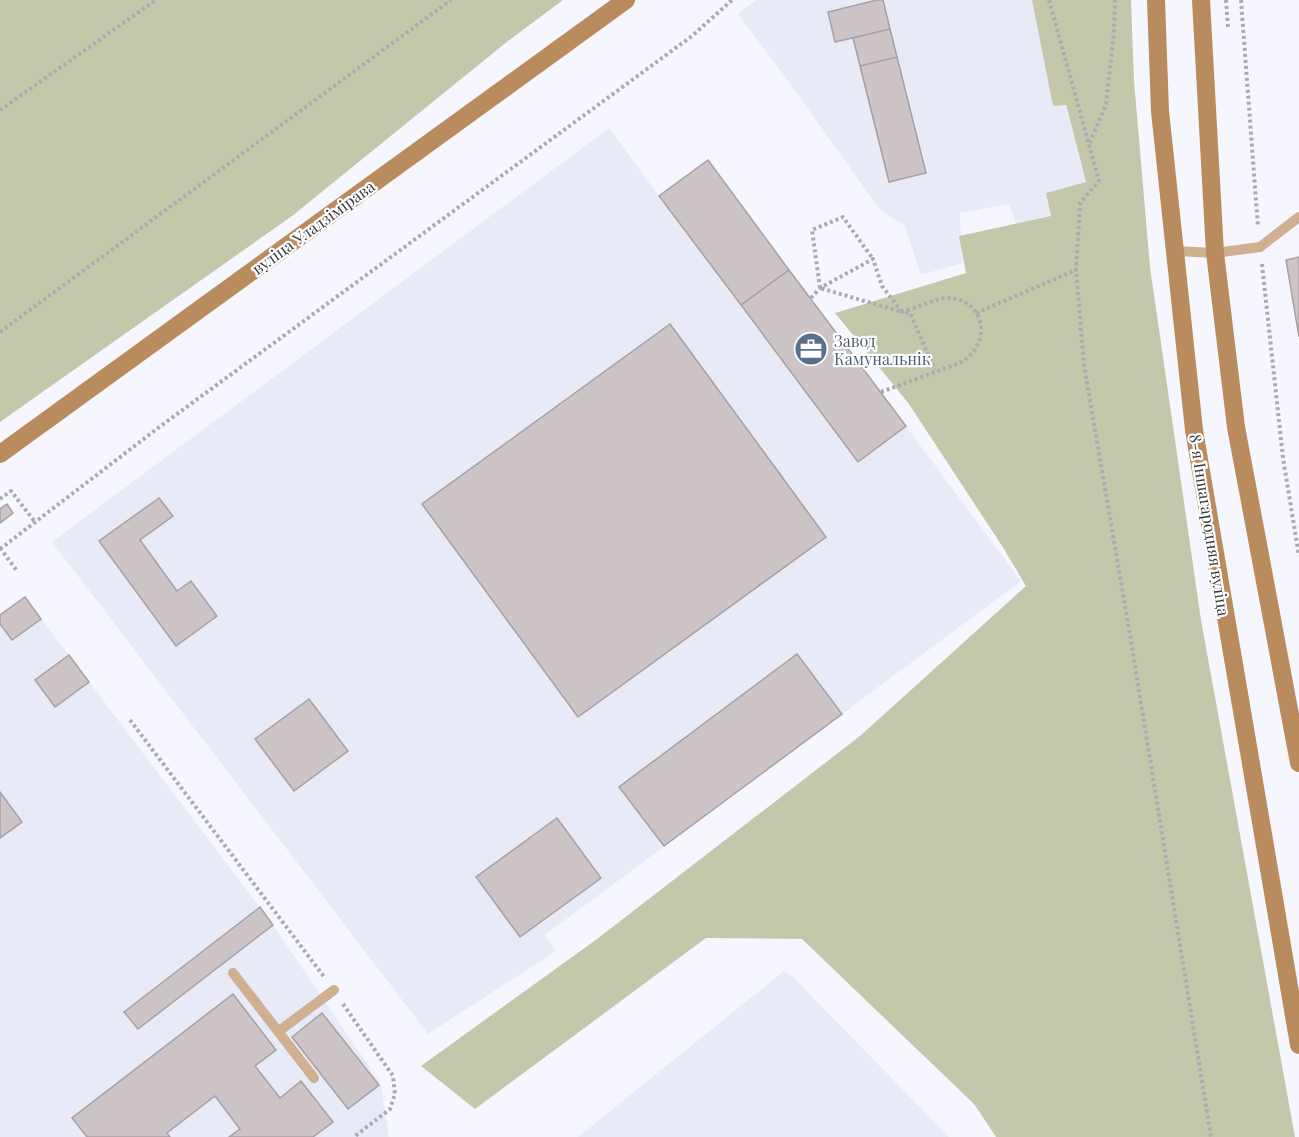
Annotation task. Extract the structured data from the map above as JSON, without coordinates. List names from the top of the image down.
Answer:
{
  "streets": {
    "main road": ["вуліца Уладзімірава", "8-я Іншагародняя вуліца"]
  },
  "places": {
    "office": ["Завод Камунальнік"]
  }
}
